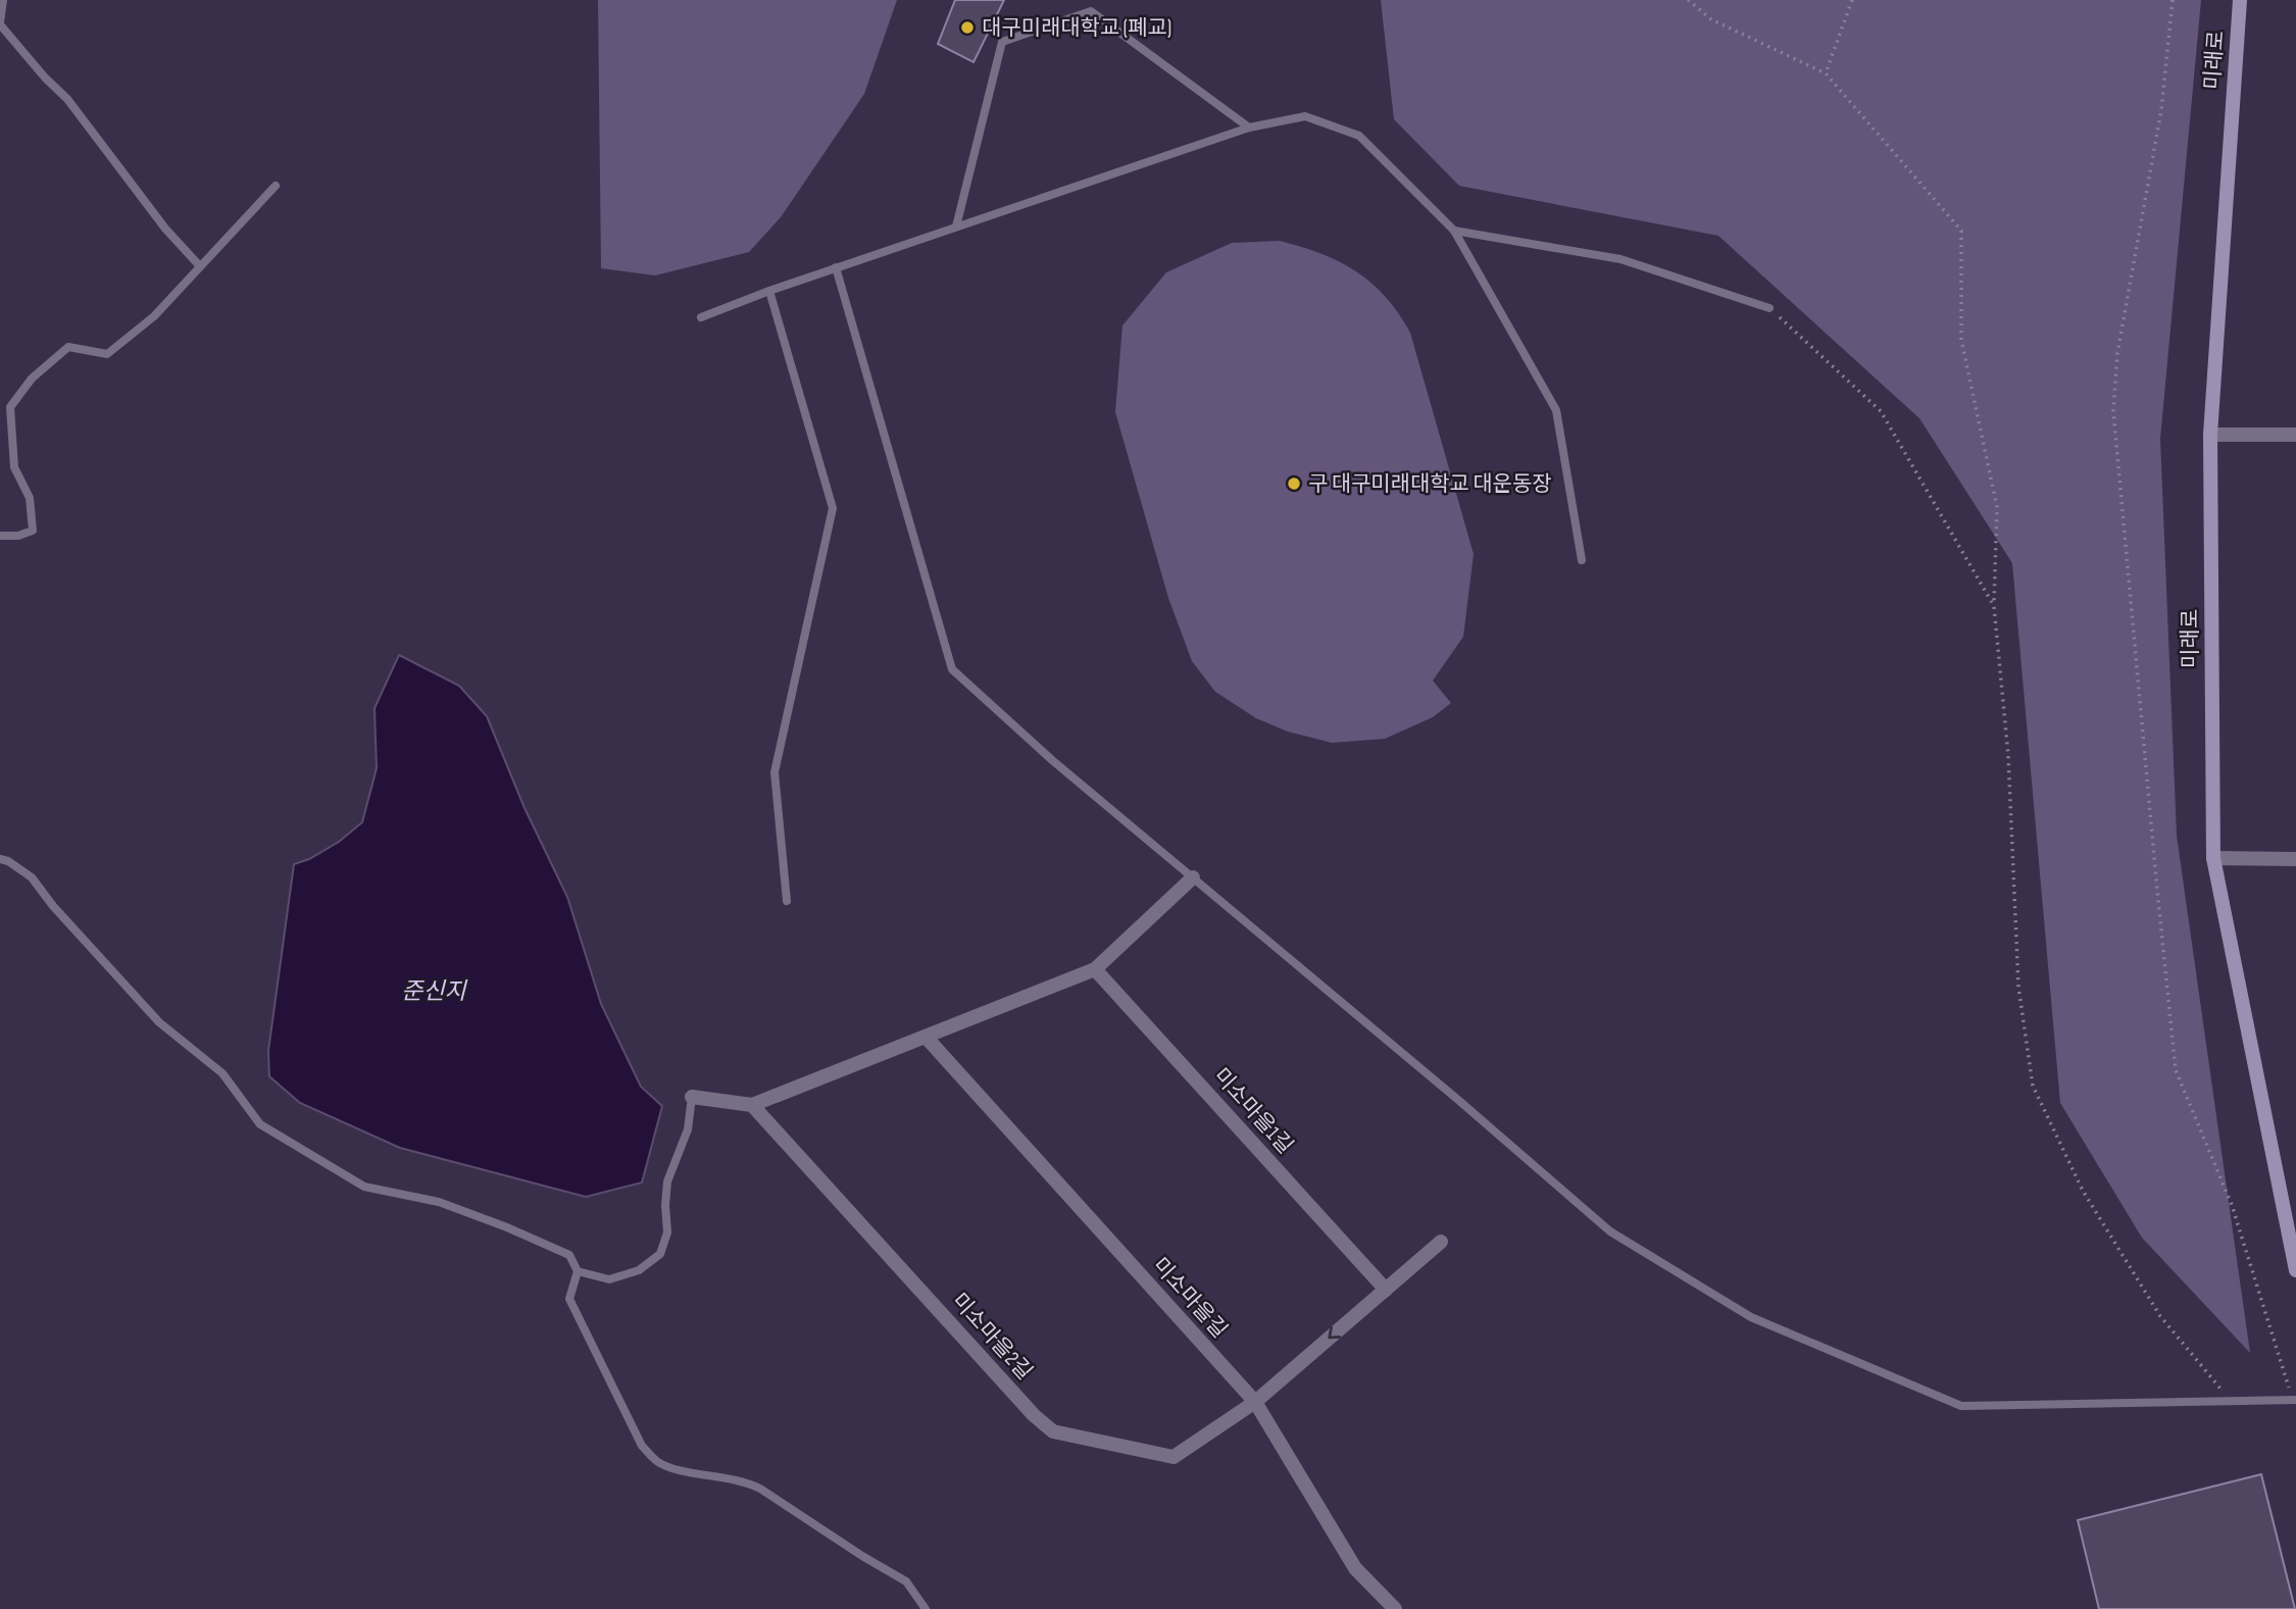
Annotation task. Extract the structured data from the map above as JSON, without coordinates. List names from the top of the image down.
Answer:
{
  "streets": {
    "street": [
      "미래로",
      "미소마을1길",
      "미소마을길",
      "미소마을2길"
    ]
  },
  "crossings": [
    ["미소마을길", "미소마을2길"]
  ],
  "water": ["준신지"],
  "places": ["대구미래대학교 (폐교)", "구 대구미래대학교 대운동장"]
}
